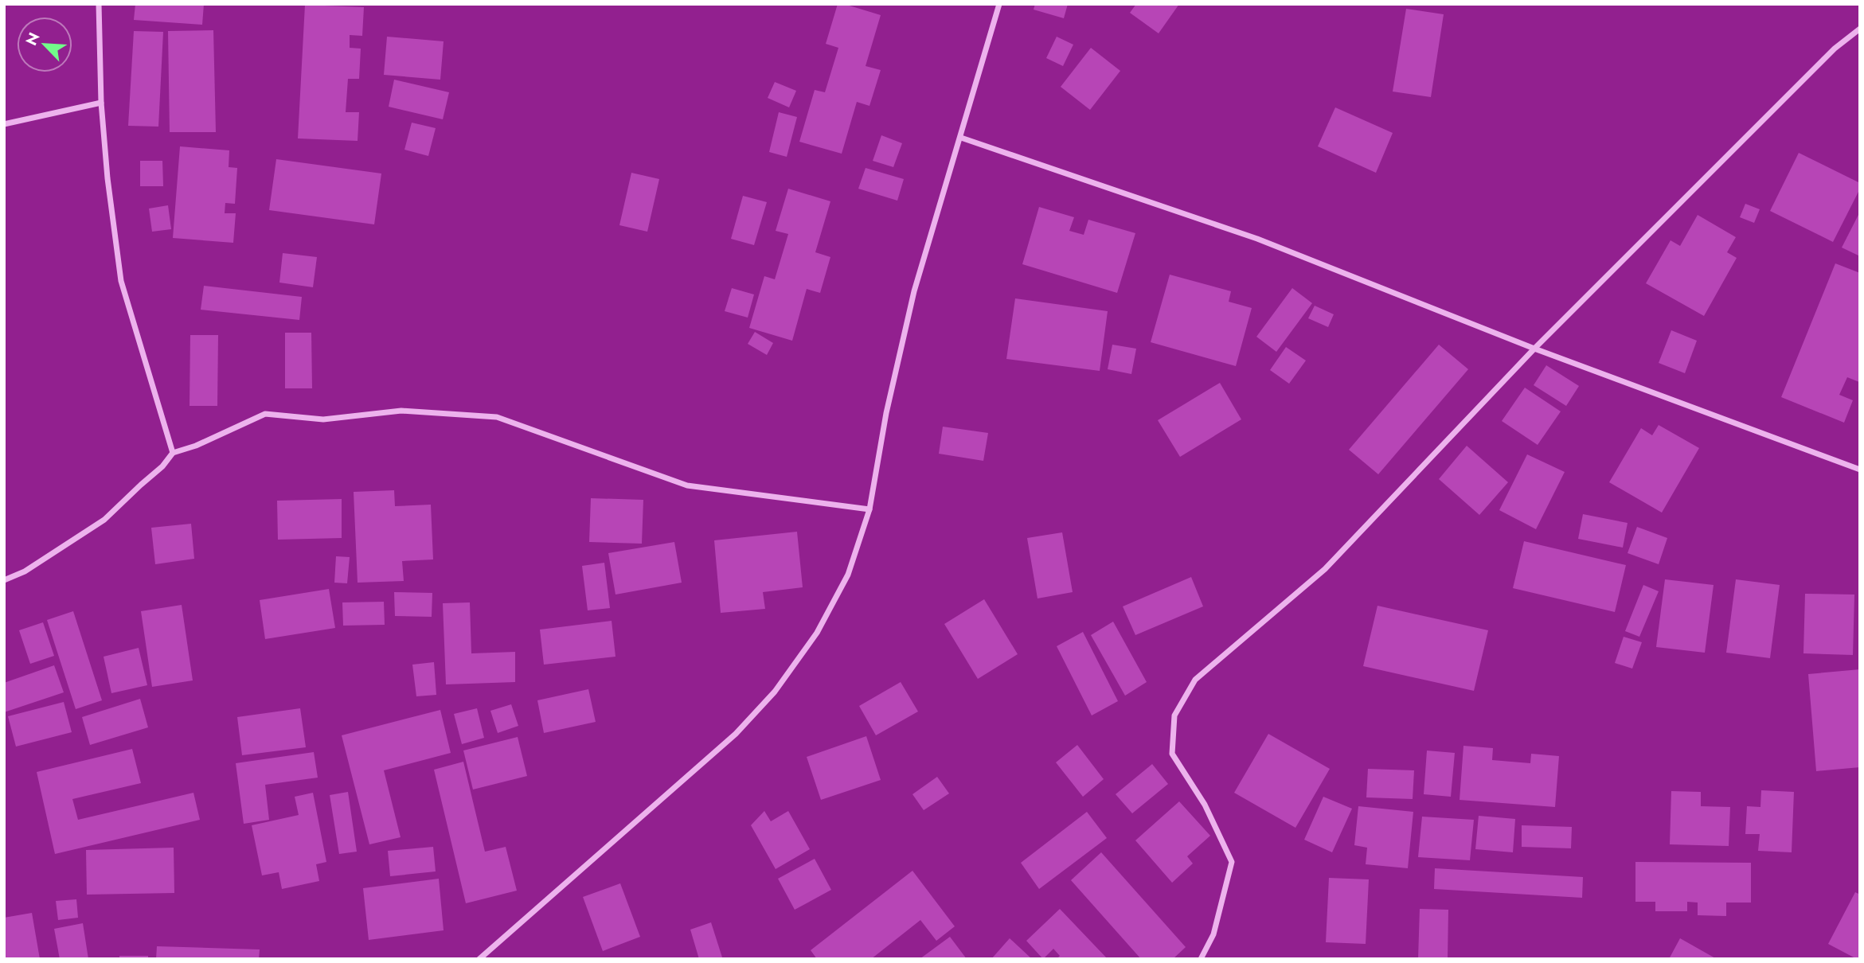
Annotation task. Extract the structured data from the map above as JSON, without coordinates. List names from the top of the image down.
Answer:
{
  "north": "top left"
}
